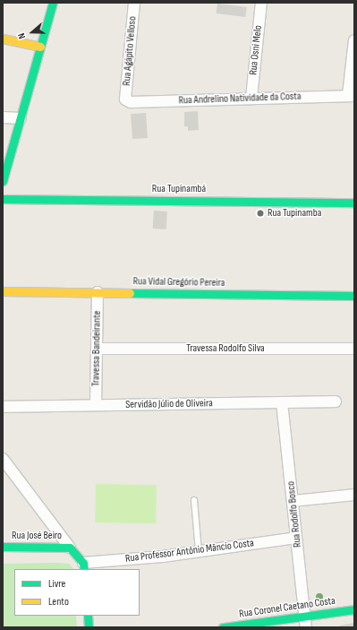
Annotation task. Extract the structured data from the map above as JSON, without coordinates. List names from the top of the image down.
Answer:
{
  "streets": {
    "street": [
      "Rua Osni Melo",
      "Rua Agápito Velloso",
      "Rua Andrelino Natividade da Costa",
      "Rua Tupinambá",
      "Rua Vidal Gregório Pereira",
      "Travessa Bandeirante",
      "Travessa Rodolfo Silva",
      "Servidão Júlio de Oliveira",
      "Rua Rodolfo Bosco",
      "Rua José Beiro",
      "Rua Professor Antônio Mâncio Costa",
      "Rua Coronel Caetano Costa"
    ]
  },
  "crossings": [
    ["Rua Osni Melo", "Rua Andrelino Natividade da Costa"],
    ["Rua Agápito Velloso", "Rua Andrelino Natividade da Costa"],
    ["Rua Vidal Gregório Pereira", "Travessa Bandeirante"],
    ["Travessa Bandeirante", "Travessa Rodolfo Silva"],
    ["Travessa Bandeirante", "Servidão Júlio de Oliveira"],
    ["Servidão Júlio de Oliveira", "Rua Rodolfo Bosco"],
    ["Rua Rodolfo Bosco", "Rua Professor Antônio Mâncio Costa"],
    ["Rua Rodolfo Bosco", "Rua Coronel Caetano Costa"]
  ],
  "places": ["Rua Tupinamba"],
  "legend": ["Livre", "Lento"],
  "north": "left"
}
